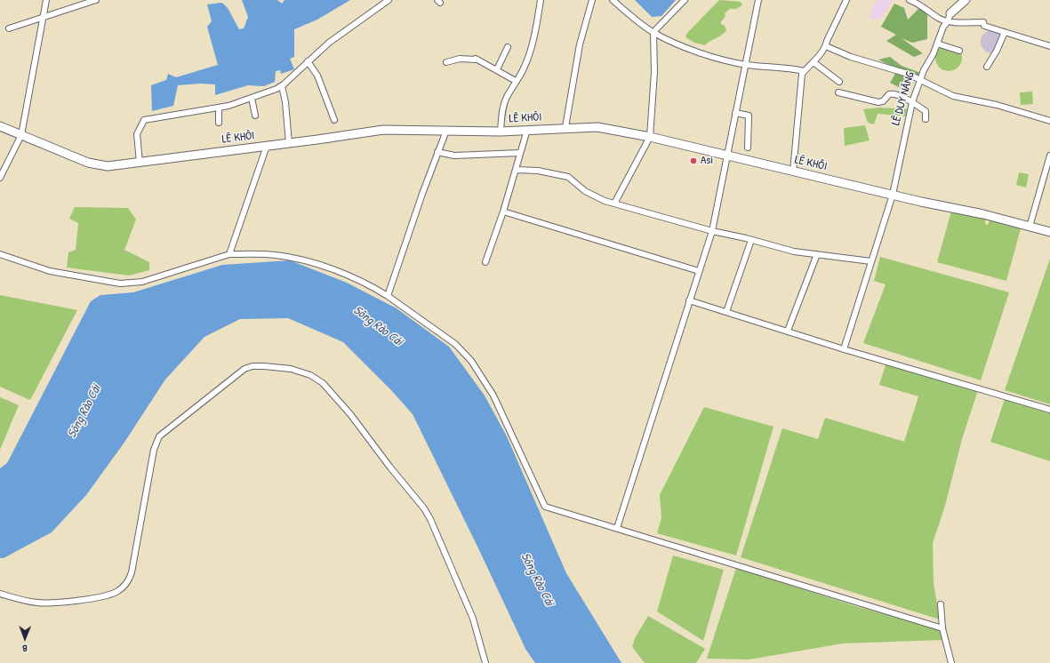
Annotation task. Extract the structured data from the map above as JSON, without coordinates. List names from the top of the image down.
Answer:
{
  "streets": {
    "street": ["LÊ DUY NĂNG", "LÊ KHÔI"]
  },
  "crossings": [
    ["LÊ DUY NĂNG", "LÊ KHÔI"]
  ],
  "water": ["Sông Rào Cái"],
  "places": ["Asi"],
  "north": "bottom"
}
